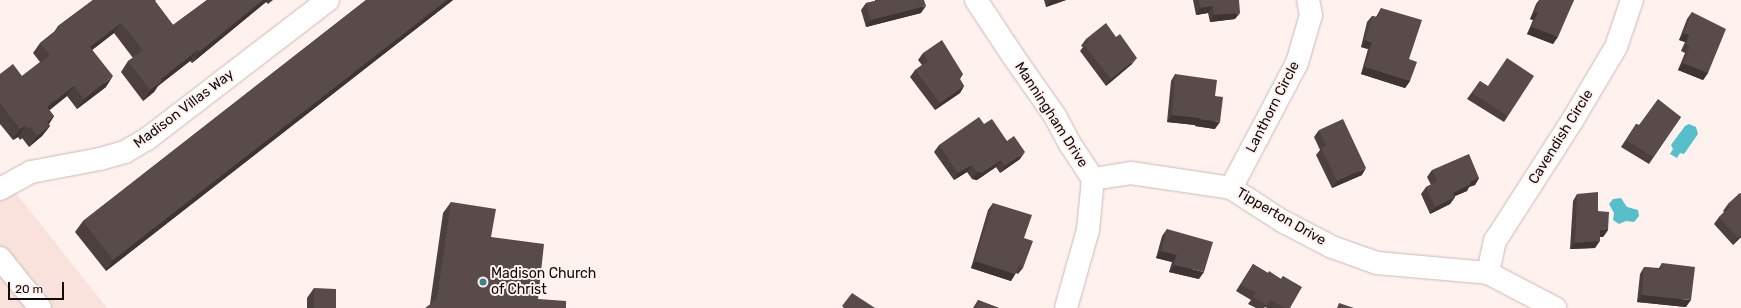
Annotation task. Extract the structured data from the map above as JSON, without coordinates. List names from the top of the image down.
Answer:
{
  "streets": {
    "street": [
      "Lanthorn Circle",
      "Madison Villas Way",
      "Manningham Drive",
      "Cavendish Circle",
      "Tipperton Drive"
    ]
  },
  "crossings": [
    ["Lanthorn Circle", "Tipperton Drive"],
    ["Manningham Drive", "Tipperton Drive"],
    ["Cavendish Circle", "Tipperton Drive"]
  ],
  "places": ["Madison Church of Christ"],
  "scale_bar": "20 m"
}
